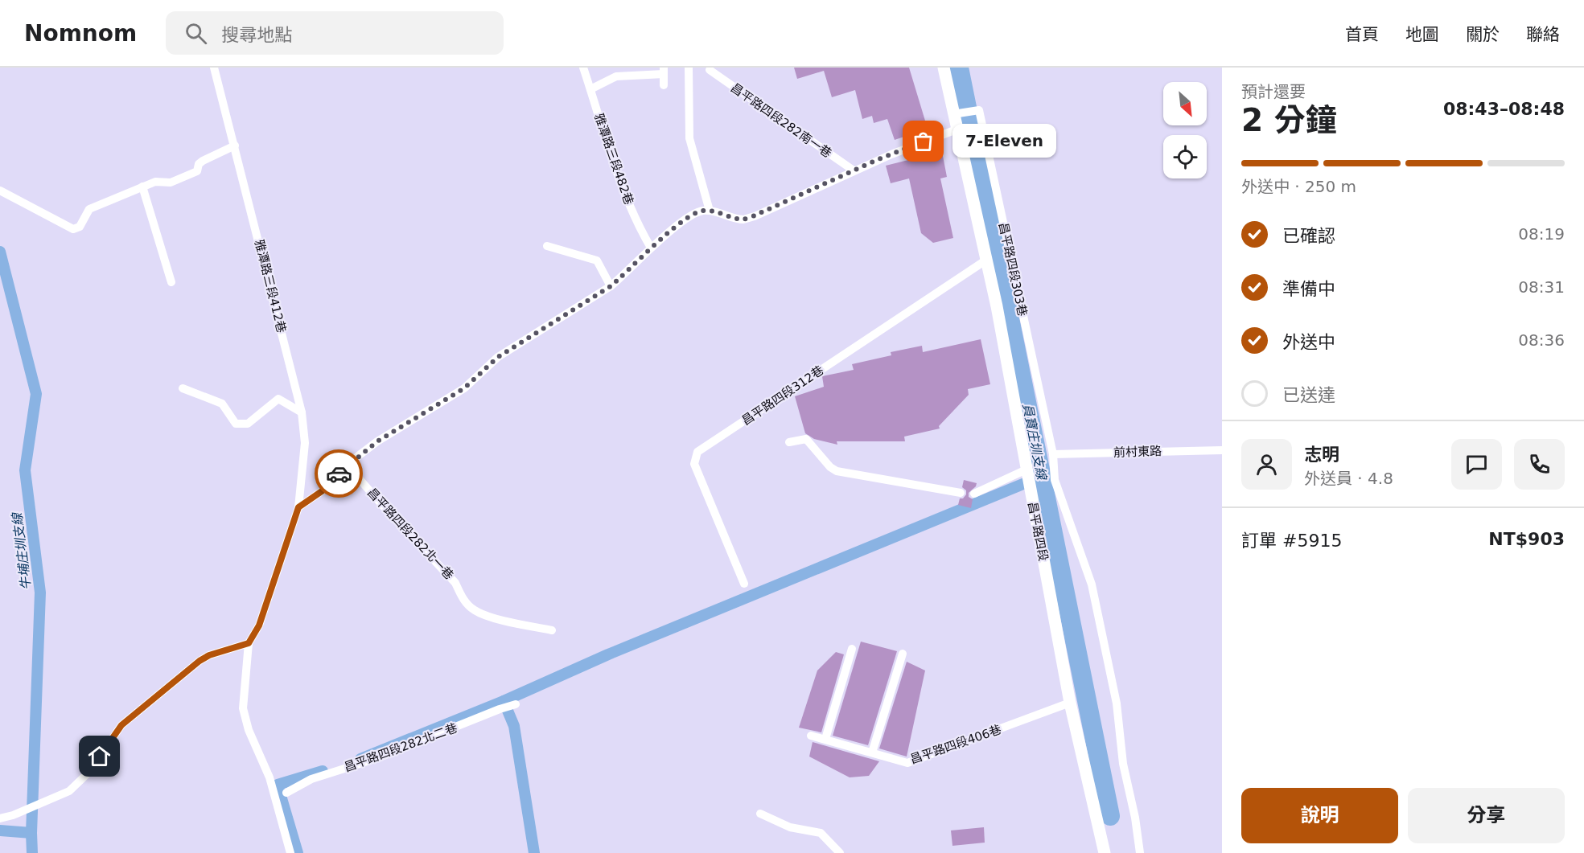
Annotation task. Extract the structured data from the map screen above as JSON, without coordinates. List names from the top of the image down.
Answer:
{
  "streets": {
    "street": [
      "昌平路四段282南一巷",
      "雅潭路三段482巷",
      "昌平路四段303巷",
      "雅潭路三段412巷",
      "昌平路四段312巷",
      "前村東路",
      "昌平路四段",
      "昌平路四段282北一巷",
      "昌平路四段406巷",
      "昌平路四段282北二巷"
    ]
  },
  "crossings": [
    ["昌平路四段303巷", "前村東路"],
    ["昌平路四段303巷", "昌平路四段"],
    ["昌平路四段312巷", "昌平路四段"],
    ["昌平路四段", "昌平路四段406巷"]
  ],
  "water": ["員寶庄圳支線", "牛埔庄圳支線"],
  "places": ["7-Eleven"],
  "north": "bottom right",
  "page": {
    "header": "Nomnom",
    "search": "搜尋地點",
    "nav": [
      "首頁",
      "地圖",
      "關於",
      "聯絡"
    ],
    "heading": ["2 分鐘", "預計還要", "08:43–08:48"],
    "panel": [
      "志明",
      "外送員 · 4.8",
      "訂單 #5915",
      "NT$903"
    ],
    "bubble": "7-Eleven",
    "bar": "外送中 · 250 m",
    "list": [
      ["已確認", "08:19"],
      ["準備中", "08:31"],
      ["外送中", "08:36"],
      "已送達"
    ],
    "buttons": ["說明", "分享"]
  }
}
